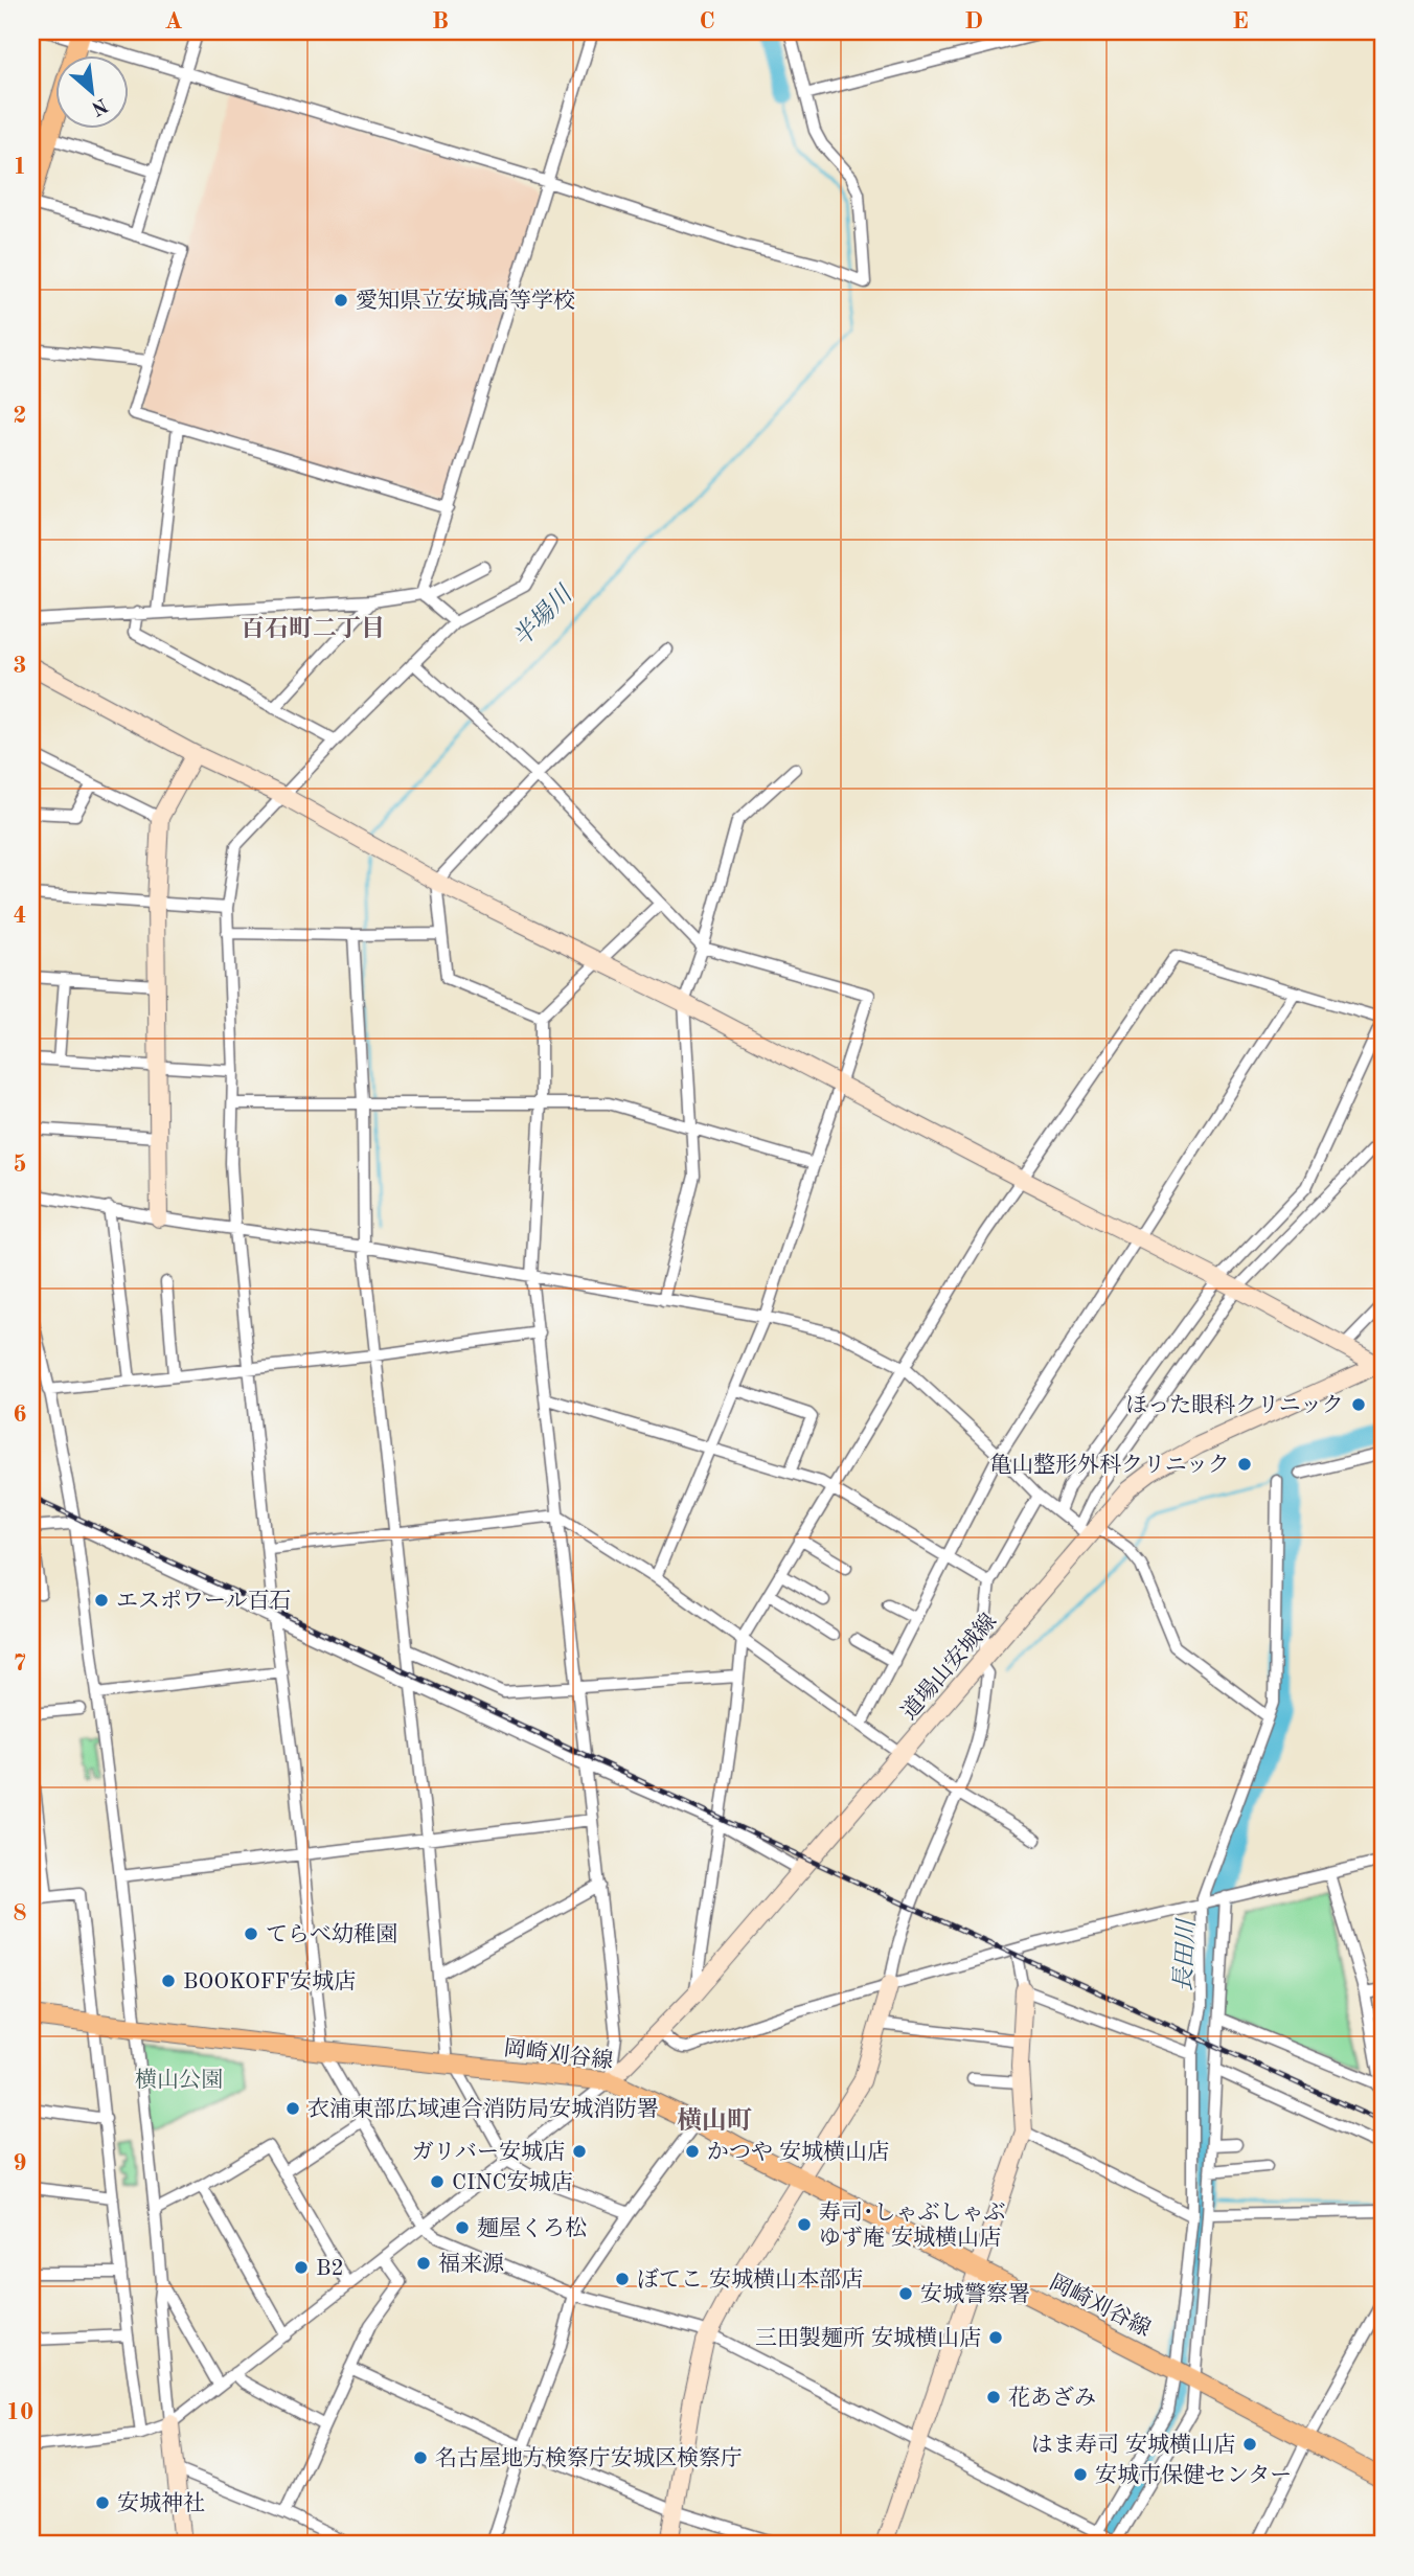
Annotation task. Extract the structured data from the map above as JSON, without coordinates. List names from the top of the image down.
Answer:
{
  "streets": {
    "main road": ["岡崎刈谷線"],
    "street": ["道場山安城線"]
  },
  "crossings": [
    ["道場山安城線", "岡崎刈谷線"]
  ],
  "districts": ["百石町二丁目", "横山町"],
  "water": ["半場川", "長田川"],
  "parks": ["横山公園"],
  "places": [
    "愛知県立安城高等学校",
    "ほった眼科クリニック",
    "亀山整形外科クリニック",
    "エスポワール百石",
    "てらべ幼稚園",
    "BOOKOFF安城店",
    "衣浦東部広域連合消防局安城消防署",
    "ガリバー安城店",
    "かつや 安城横山店",
    "CINC安城店",
    "寿司･しゃぶしゃぶ ゆず庵 安城横山店",
    "麺屋くろ松",
    "福来源",
    "B2",
    "ぼてこ 安城横山本部店",
    "安城警察署",
    "三田製麺所 安城横山店",
    "花あざみ",
    "はま寿司 安城横山店",
    "名古屋地方検察庁安城区検察庁",
    "安城市保健センター",
    "安城神社"
  ],
  "north": "bottom right",
  "grid": {
    "columns": [
      "A",
      "B",
      "C",
      "D",
      "E"
    ],
    "rows": [
      "1",
      "2",
      "3",
      "4",
      "5",
      "6",
      "7",
      "8",
      "9",
      "10"
    ]
  }
}
